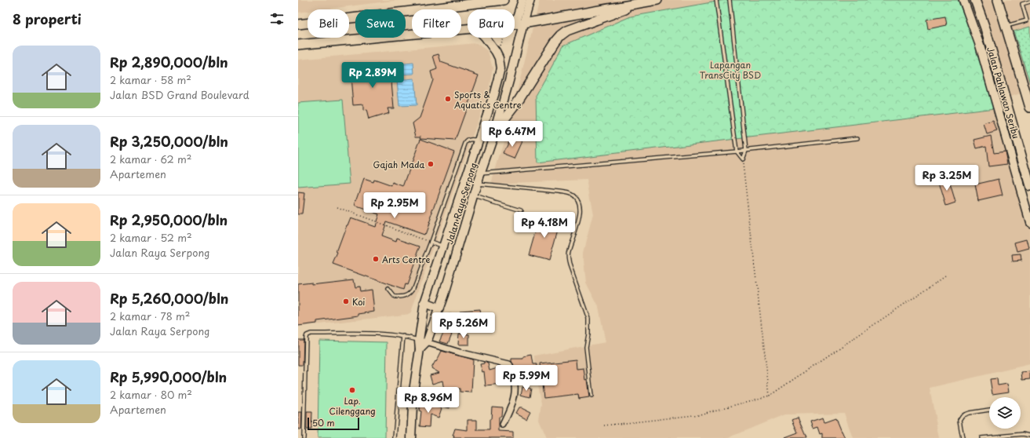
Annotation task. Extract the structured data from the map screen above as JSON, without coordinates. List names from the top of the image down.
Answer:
{
  "streets": {
    "main road": ["Jalan Pahlawan Seribu", "Jalan Raya Serpong"]
  },
  "parks": ["Lapangan TransCity BSD"],
  "places": [
    "Sports & Aquatics Centre",
    "Gajah Mada",
    "Arts Centre",
    "Koi",
    "Lap. Cilenggang"
  ],
  "scale_bar": "50 m",
  "page": {
    "heading": "8 properti",
    "chip": [
      "Beli",
      "Sewa",
      "Filter",
      "Baru"
    ],
    "list": [
      {
        "name": "Rp 2,890,000/bln",
        "note": "2 kamar · 58 m² · Jalan BSD Grand Boulevard"
      },
      {
        "name": "Rp 3,250,000/bln",
        "note": "2 kamar · 62 m² · Apartemen"
      },
      {
        "name": "Rp 2,950,000/bln",
        "note": "2 kamar · 52 m² · Jalan Raya Serpong"
      },
      {
        "name": "Rp 5,260,000/bln",
        "note": "2 kamar · 78 m² · Jalan Raya Serpong"
      },
      {
        "name": "Rp 5,990,000/bln",
        "note": "2 kamar · 80 m² · Apartemen"
      }
    ],
    "price": [
      "Rp 2.89M",
      "Rp 6.47M",
      "Rp 3.25M",
      "Rp 2.95M",
      "Rp 4.18M",
      "Rp 5.26M",
      "Rp 5.99M",
      "Rp 8.96M"
    ],
    "scale": "50 m"
  }
}
